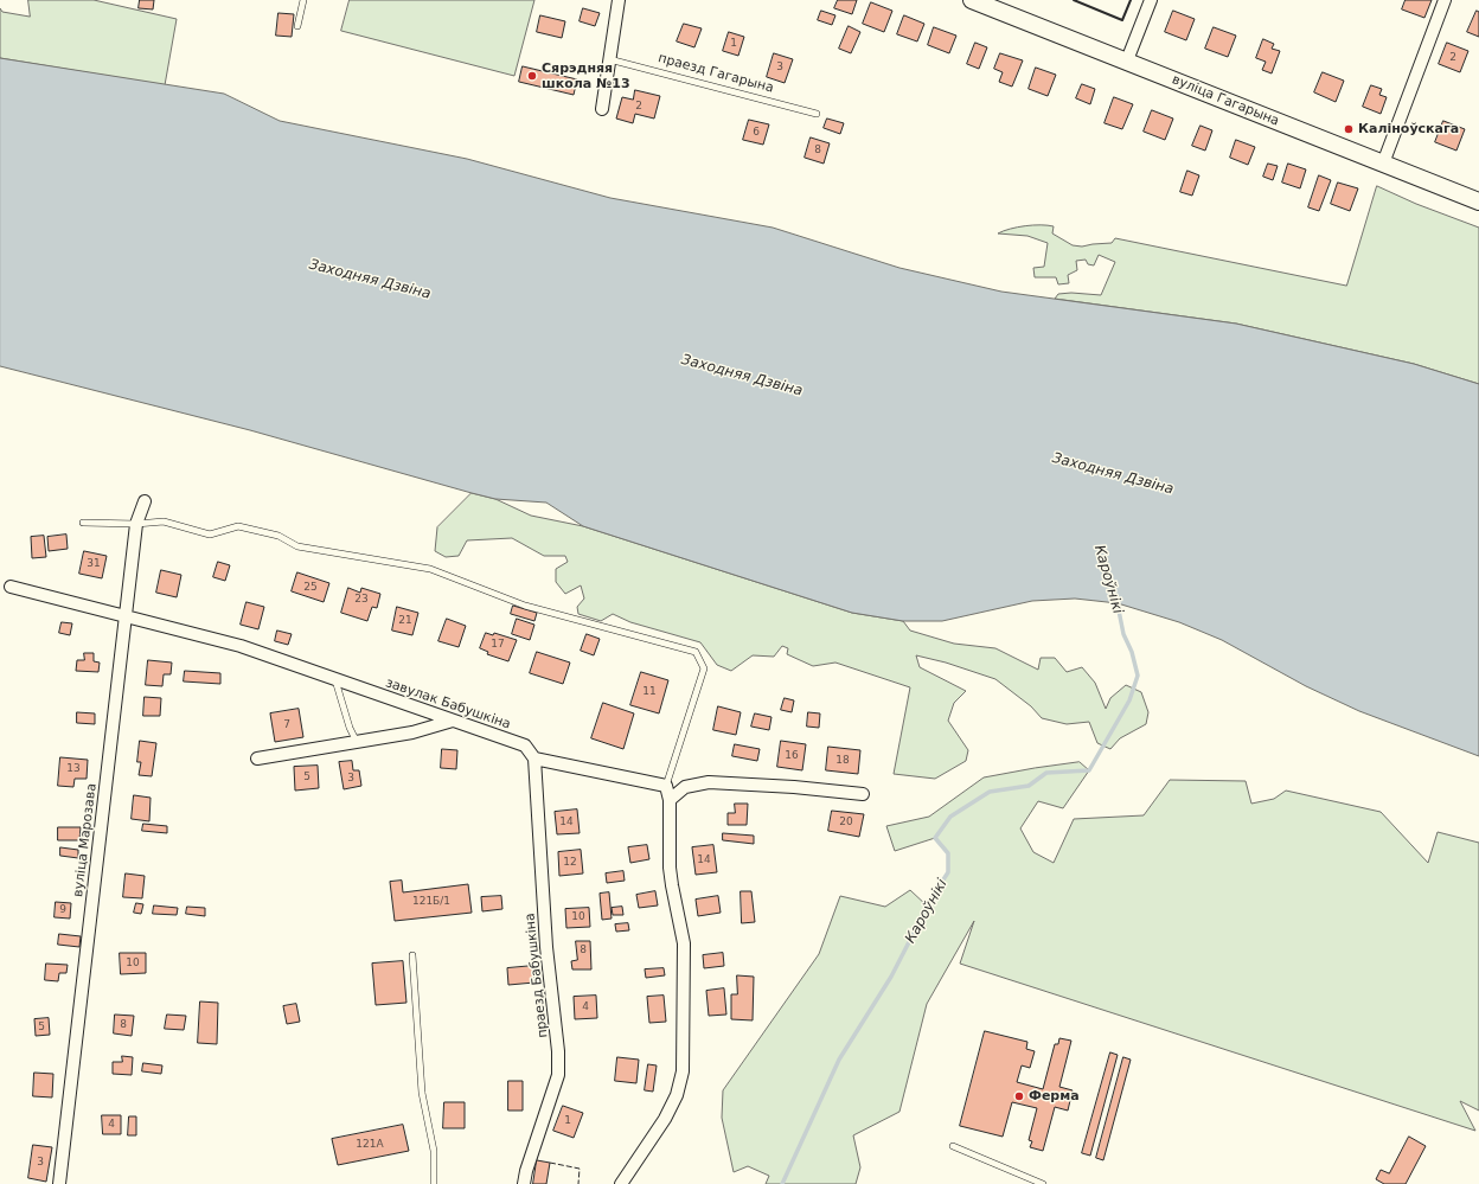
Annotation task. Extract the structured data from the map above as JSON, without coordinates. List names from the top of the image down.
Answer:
{
  "streets": {
    "main road": ["вуліца Гагарына"],
    "street": ["завулак Бабушкіна", "вуліца Марозава", "праезд Бабушкіна"],
    "lane": ["праезд Гагарына"]
  },
  "crossings": [
    ["завулак Бабушкіна", "вуліца Марозава"],
    ["завулак Бабушкіна", "праезд Бабушкіна"]
  ],
  "water": ["Заходняя Дзвіна", "Кароўнікі"],
  "places": ["Сярэдняя школа №13", "Каліноўскага", "Ферма"],
  "house_numbers": [
    "1",
    "2",
    "3",
    "2",
    "6",
    "8",
    "31",
    "25",
    "23",
    "21",
    "17",
    "11",
    "7",
    "16",
    "18",
    "13",
    "5",
    "3",
    "14",
    "20",
    "14",
    "12",
    "121Б/1",
    "9",
    "10",
    "8",
    "10",
    "4",
    "8",
    "5",
    "1",
    "4",
    "121А",
    "3"
  ]
}
